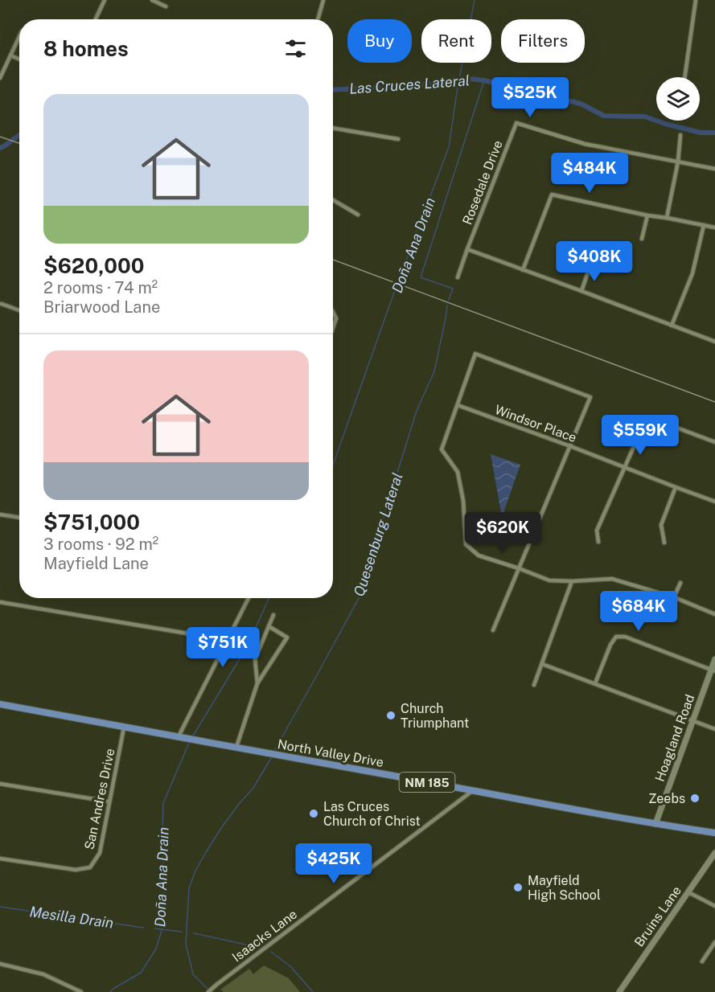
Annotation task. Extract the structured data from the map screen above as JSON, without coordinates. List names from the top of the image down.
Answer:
{
  "streets": {
    "main road": ["North Valley Drive", "NM 185"],
    "street": [
      "Rosedale Drive",
      "Windsor Place",
      "Hoagland Road",
      "San Andres Drive",
      "Bruins Lane",
      "Isaacks Lane"
    ]
  },
  "crossings": [
    ["Hoagland Road", "North Valley Drive"],
    ["North Valley Drive", "San Andres Drive"],
    ["North Valley Drive", "Isaacks Lane"]
  ],
  "water": [
    "Las Cruces Lateral",
    "Doña Ana Drain",
    "Quesenburg Lateral",
    "Mesilla Drain"
  ],
  "places": [
    "Church Triumphant",
    "Zeebs",
    "Las Cruces Church of Christ",
    "Mayfield High School"
  ],
  "page": {
    "chip": ["Buy", "Rent", "Filters"],
    "heading": "8 homes",
    "price": [
      "$525K",
      "$484K",
      "$408K",
      "$559K",
      "$620K",
      "$684K",
      "$751K",
      "$425K"
    ],
    "list": [
      {
        "name": "$620,000",
        "note": "2 rooms · 74 m² · Briarwood Lane"
      },
      {
        "name": "$751,000",
        "note": "3 rooms · 92 m² · Mayfield Lane"
      }
    ]
  }
}
